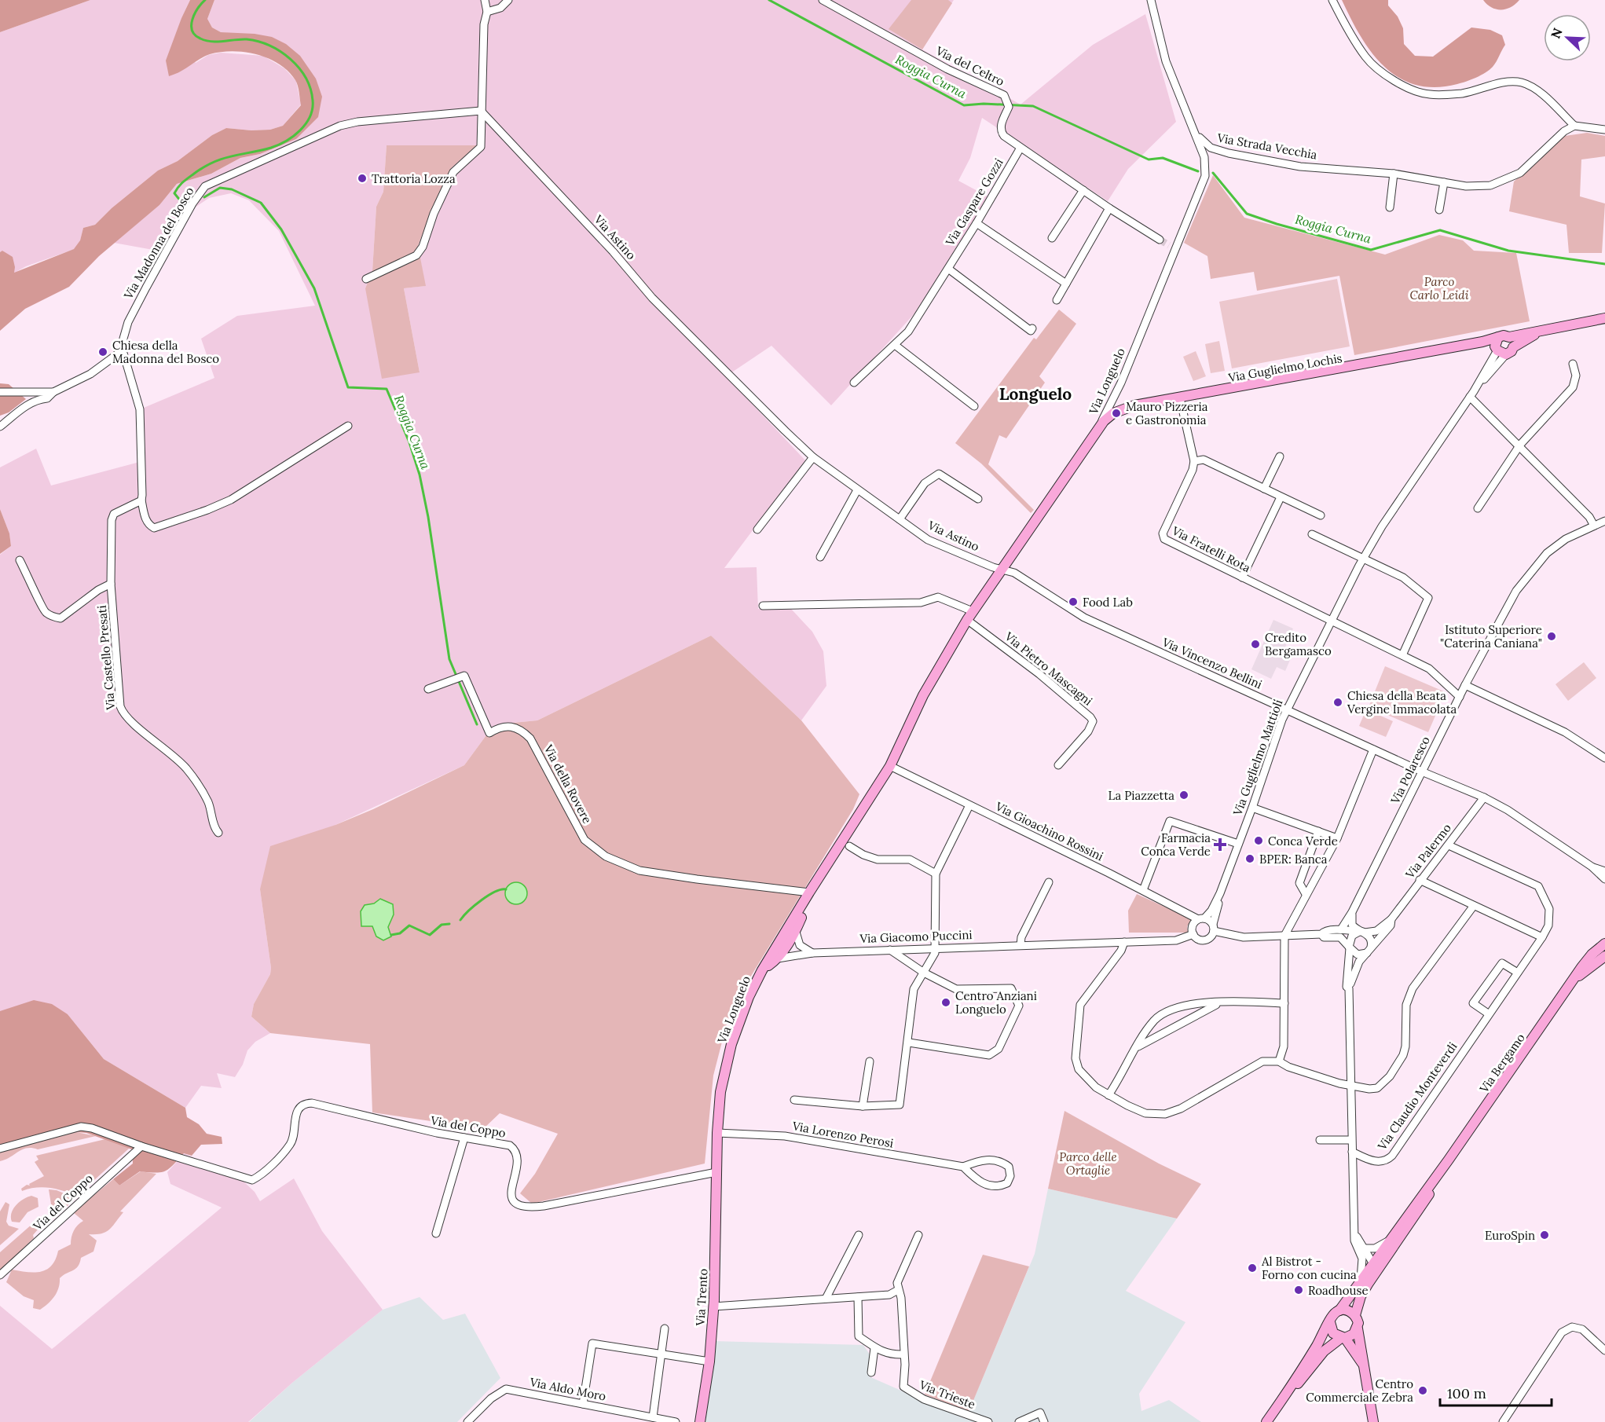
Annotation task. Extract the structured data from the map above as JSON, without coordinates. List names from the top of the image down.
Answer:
{
  "streets": {
    "street": [
      "Via del Celtro",
      "Via Strada Vecchia",
      "Via Gaspare Gozzi",
      "Via Astino",
      "Via Madonna del Bosco",
      "Via Guglielmo Lochis",
      "Via Longuelo",
      "Via Fratelli Rota",
      "Via Castello Presati",
      "Via Vincenzo Bellini",
      "Via Pietro Mascagni",
      "Via Guglielmo Mattioli",
      "Via Polaresco",
      "Via della Rovere",
      "Via Gioachino Rossini",
      "Via Palermo",
      "Via Giacomo Puccini",
      "Via Bergamo",
      "Via Claudio Monteverdi",
      "Via del Coppo",
      "Via Lorenzo Perosi",
      "Via Trento",
      "Via Aldo Moro",
      "Via Trieste"
    ]
  },
  "crossings": [
    ["Via del Celtro", "Via Gaspare Gozzi"],
    ["Via Strada Vecchia", "Via Longuelo"],
    ["Via Astino", "Via Madonna del Bosco"],
    ["Via Astino", "Via Longuelo"],
    ["Via Astino", "Via Vincenzo Bellini"],
    ["Via Guglielmo Lochis", "Via Longuelo"],
    ["Via Guglielmo Lochis", "Via Guglielmo Mattioli"],
    ["Via Longuelo", "Via Vincenzo Bellini"],
    ["Via Longuelo", "Via Pietro Mascagni"],
    ["Via Longuelo", "Via della Rovere"],
    ["Via Longuelo", "Via Gioachino Rossini"],
    ["Via Longuelo", "Via Giacomo Puccini"],
    ["Via Longuelo", "Via del Coppo"],
    ["Via Longuelo", "Via Lorenzo Perosi"],
    ["Via Longuelo", "Via Trento"],
    ["Via Fratelli Rota", "Via Guglielmo Mattioli"],
    ["Via Fratelli Rota", "Via Polaresco"],
    ["Via Vincenzo Bellini", "Via Guglielmo Mattioli"],
    ["Via Vincenzo Bellini", "Via Polaresco"],
    ["Via Vincenzo Bellini", "Via Palermo"],
    ["Via Guglielmo Mattioli", "Via Gioachino Rossini"],
    ["Via Guglielmo Mattioli", "Via Giacomo Puccini"],
    ["Via Gioachino Rossini", "Via Giacomo Puccini"],
    ["Via Palermo", "Via Claudio Monteverdi"],
    ["Via del Coppo", "Via Trento"]
  ],
  "districts": ["Longuelo"],
  "water": ["Roggia Curna"],
  "parks": ["Parco Carlo Leidi", "Parco delle Ortaglie"],
  "places": {
    "other": [
      "Trattoria Lozza",
      "Chiesa della Madonna del Bosco",
      "Mauro Pizzeria e Gastronomia",
      "Food Lab",
      "Istituto Superiore \"Caterina Caniana\"",
      "Credito Bergamasco",
      "Chiesa della Beata Vergine Immacolata",
      "La Piazzetta",
      "Conca Verde",
      "BPER: Banca",
      "Centro Anziani Longuelo",
      "EuroSpin",
      "Al Bistrot - Forno con cucina",
      "Roadhouse",
      "Centro Commerciale Zebra"
    ],
    "health": ["Farmacia Conca Verde"]
  },
  "scale_bar": "100 m",
  "north": "top left"
}
